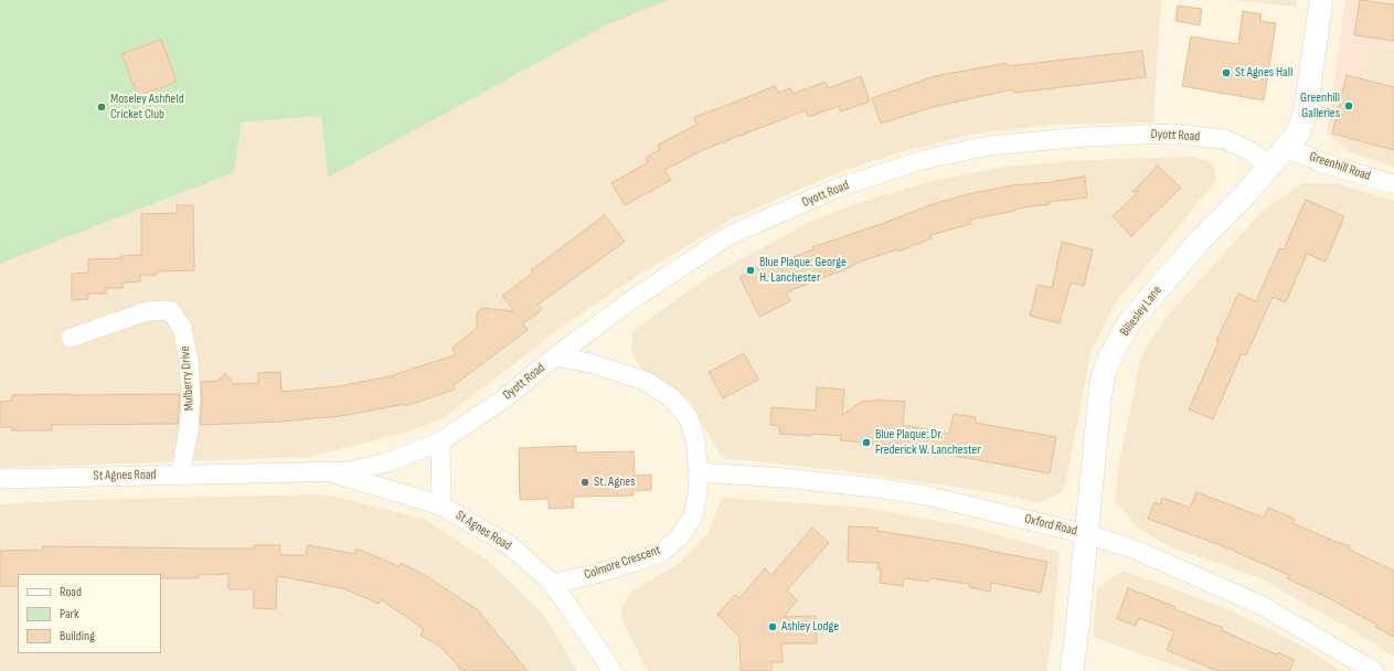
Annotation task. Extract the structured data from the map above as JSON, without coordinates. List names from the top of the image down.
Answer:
{
  "streets": {
    "street": [
      "Dyott Road",
      "Greenhill Road",
      "Billesley Lane",
      "Mulberry Drive",
      "St Agnes Road",
      "Oxford Road",
      "Colmore Crescent"
    ]
  },
  "crossings": [
    ["Dyott Road", "Greenhill Road"],
    ["Dyott Road", "Billesley Lane"],
    ["Dyott Road", "St Agnes Road"],
    ["Dyott Road", "Colmore Crescent"],
    ["Greenhill Road", "Billesley Lane"],
    ["Billesley Lane", "Oxford Road"],
    ["Mulberry Drive", "St Agnes Road"],
    ["St Agnes Road", "Colmore Crescent"],
    ["Oxford Road", "Colmore Crescent"]
  ],
  "places": [
    "St Agnes Hall",
    "Greenhill Galleries",
    "Moseley Ashfield Cricket Club",
    "Blue Plaque: George H. Lanchester",
    "Blue Plaque: Dr. Frederick W. Lanchester",
    "St. Agnes",
    "Ashley Lodge"
  ],
  "legend": ["Road", "Park", "Building"]
}
